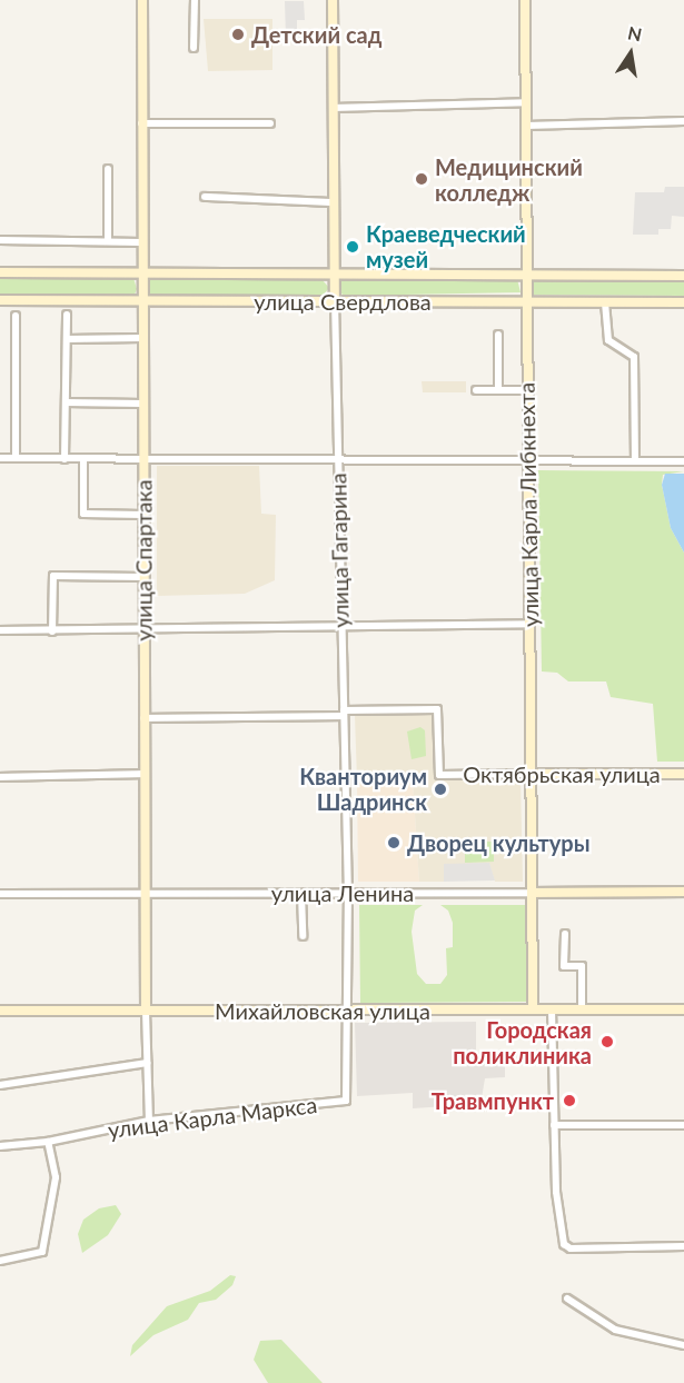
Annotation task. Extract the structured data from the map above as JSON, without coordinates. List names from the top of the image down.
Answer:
{
  "streets": {
    "street": [
      "улица Свердлова",
      "улица Карла Либкнехта",
      "улица Гагарина",
      "улица Спартака",
      "Октябрьская улица",
      "улица Ленина",
      "Михайловская улица",
      "улица Карла Маркса"
    ]
  },
  "crossings": [
    ["улица Свердлова", "улица Карла Либкнехта"],
    ["улица Свердлова", "улица Гагарина"],
    ["улица Свердлова", "улица Спартака"],
    ["улица Карла Либкнехта", "Октябрьская улица"],
    ["улица Карла Либкнехта", "улица Ленина"],
    ["улица Карла Либкнехта", "Михайловская улица"],
    ["улица Гагарина", "Октябрьская улица"],
    ["улица Гагарина", "улица Ленина"],
    ["улица Гагарина", "Михайловская улица"],
    ["улица Гагарина", "улица Карла Маркса"],
    ["улица Спартака", "Октябрьская улица"],
    ["улица Спартака", "улица Ленина"],
    ["улица Спартака", "Михайловская улица"],
    ["улица Спартака", "улица Карла Маркса"]
  ],
  "places": [
    "Детский сад",
    "Медицинский колледж",
    "Краеведческий музей",
    "Кванториум Шадринск",
    "Дворец культуры",
    "Городская поликлиника",
    "Травмпункт"
  ],
  "north": "top"
}
